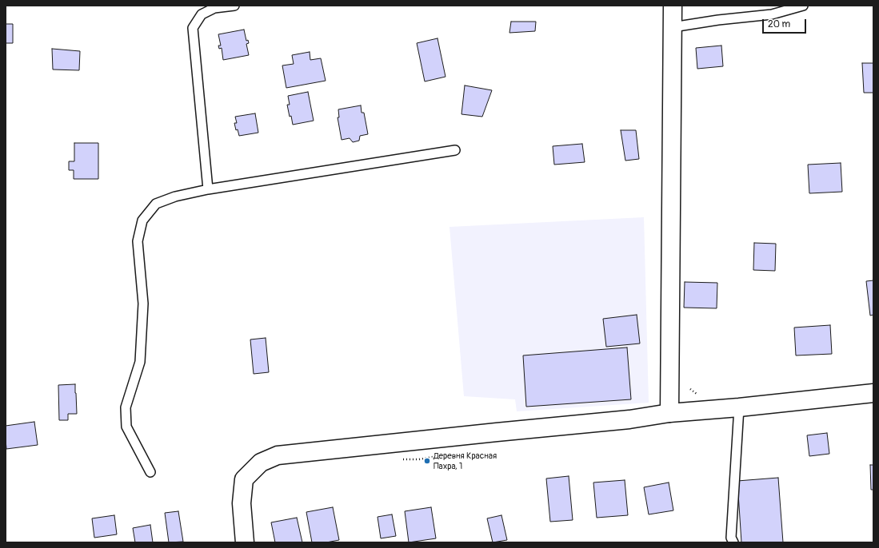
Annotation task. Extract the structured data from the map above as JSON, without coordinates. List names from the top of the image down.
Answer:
{
  "places": ["Деревня Красная Пахра, 1"],
  "scale_bar": "20 m"
}
